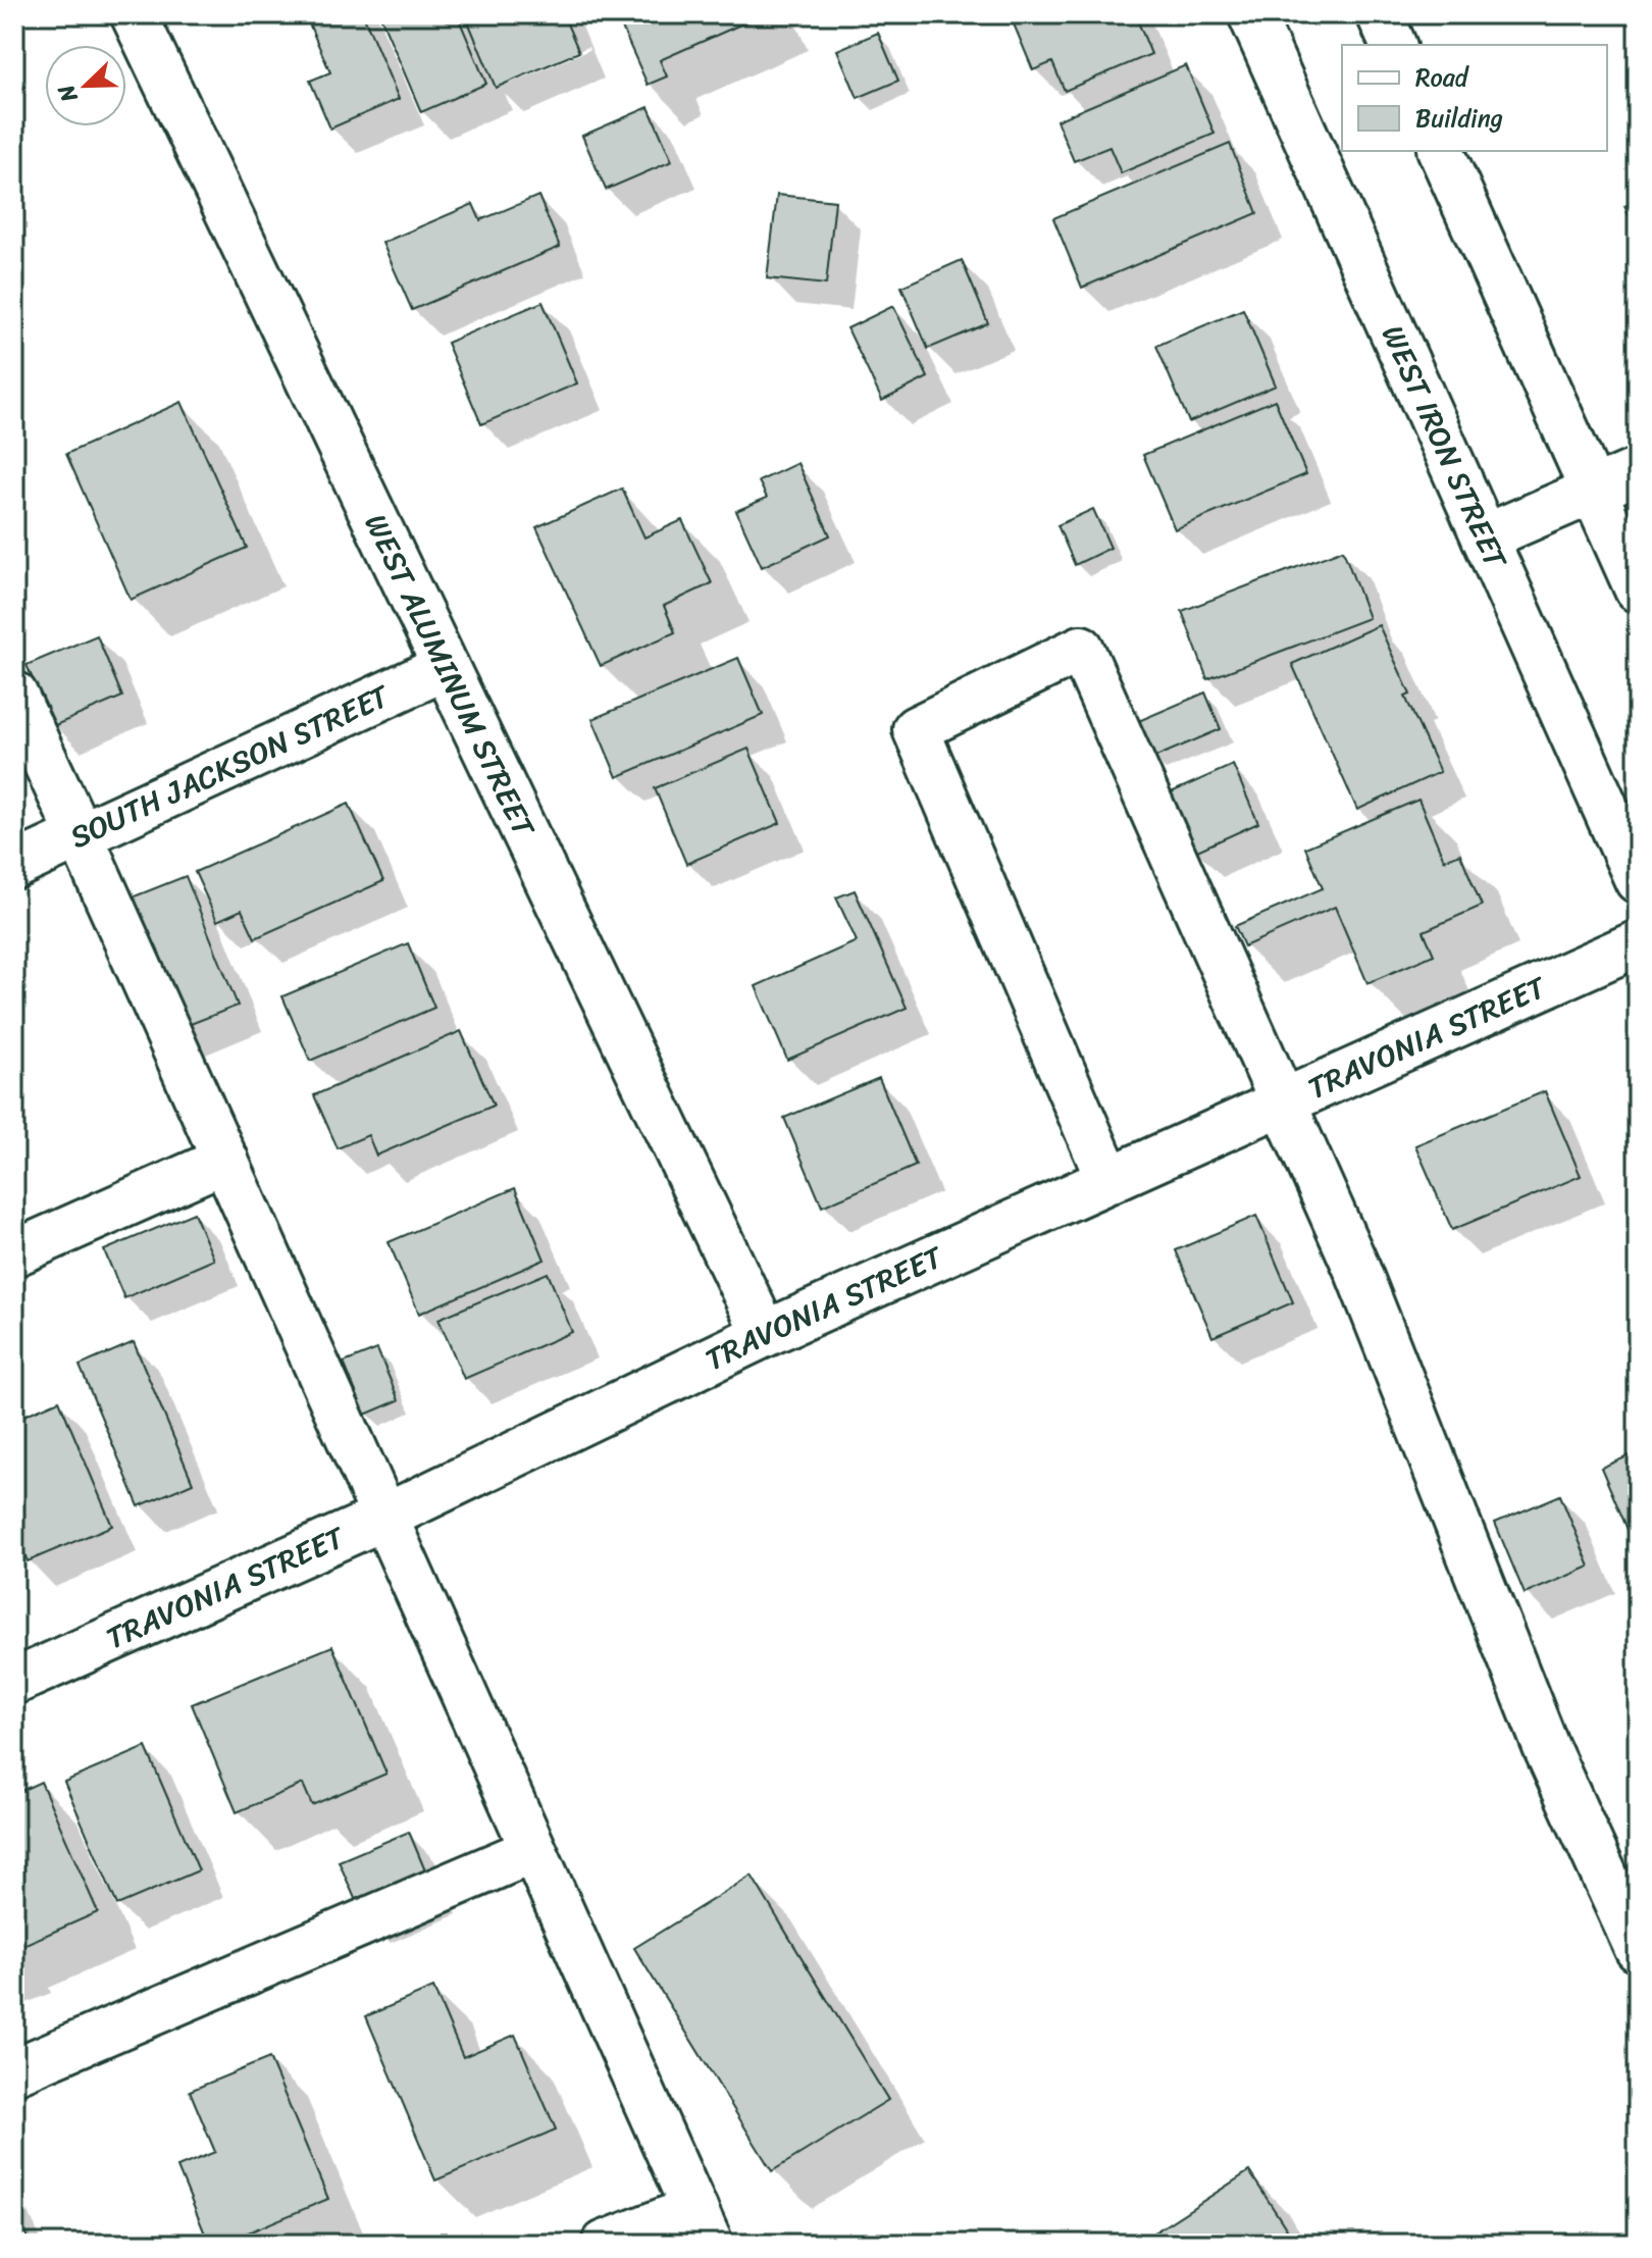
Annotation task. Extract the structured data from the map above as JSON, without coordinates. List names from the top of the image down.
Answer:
{
  "streets": {
    "street": [
      "WEST IRON STREET",
      "WEST ALUMINUM STREET",
      "SOUTH JACKSON STREET",
      "TRAVONIA STREET"
    ]
  },
  "crossings": [
    ["WEST ALUMINUM STREET", "SOUTH JACKSON STREET"],
    ["WEST ALUMINUM STREET", "TRAVONIA STREET"]
  ],
  "legend": ["Road", "Building"],
  "north": "bottom left"
}
